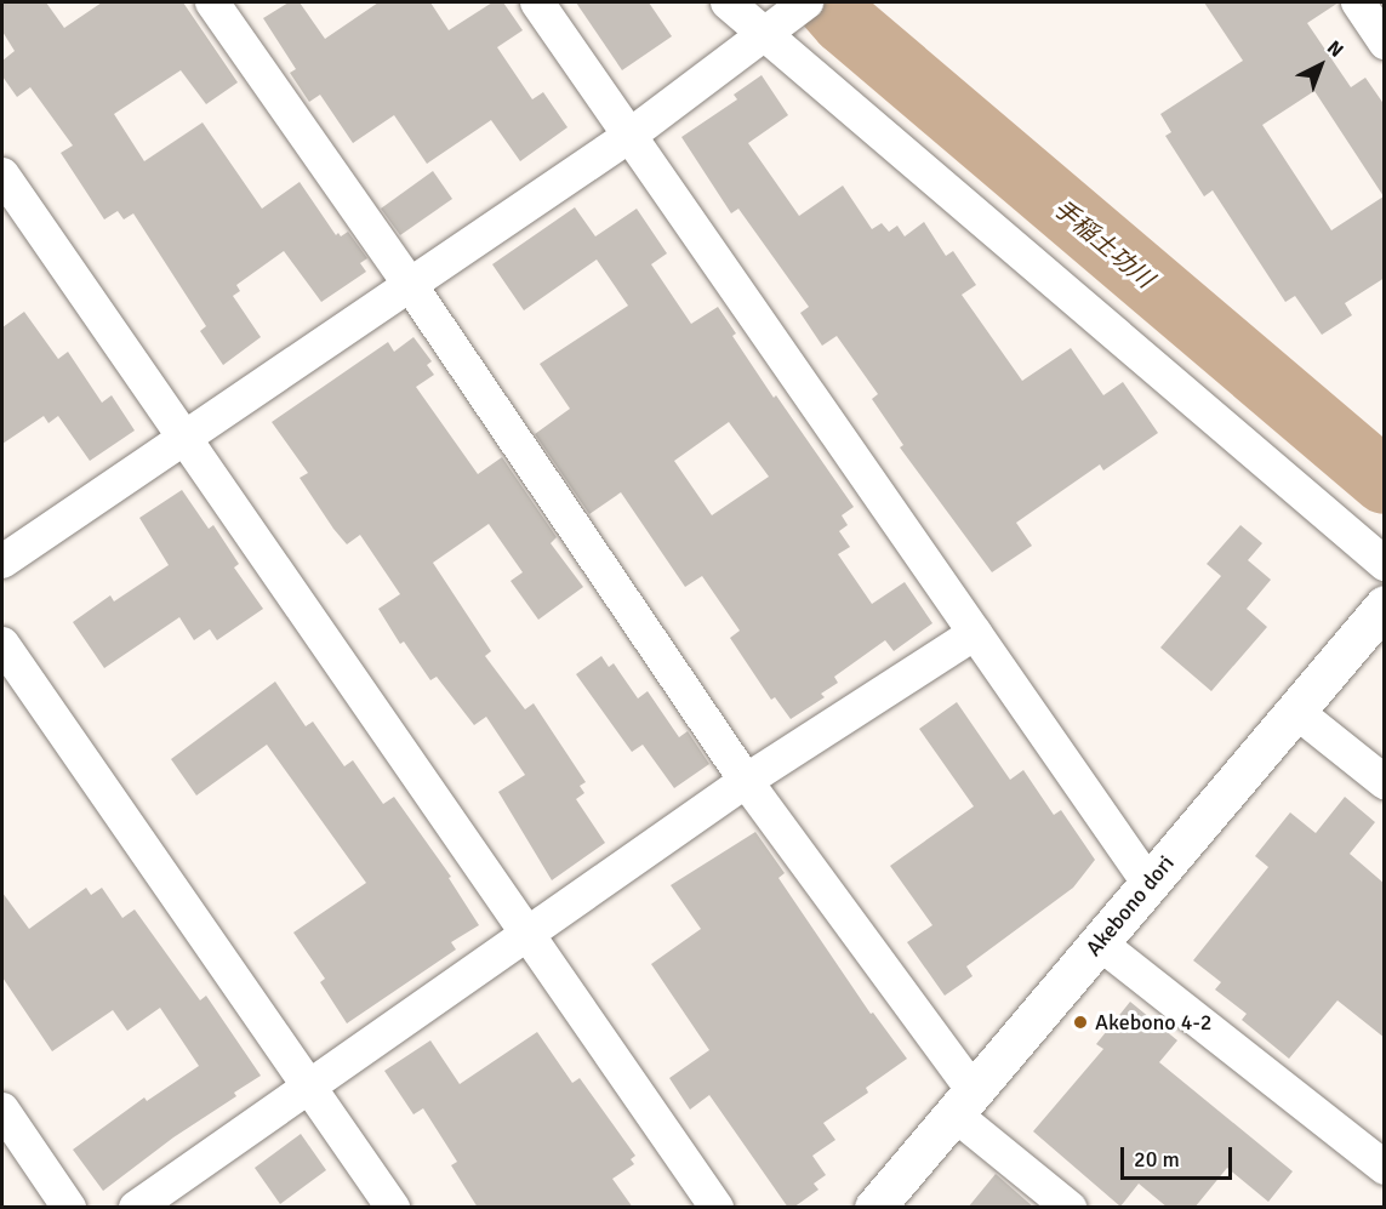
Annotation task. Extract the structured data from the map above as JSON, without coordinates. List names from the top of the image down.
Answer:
{
  "streets": {
    "street": ["Akebono dori"]
  },
  "water": ["手稲土功川"],
  "places": ["Akebono 4-2"],
  "scale_bar": "20 m",
  "north": "top right"
}
